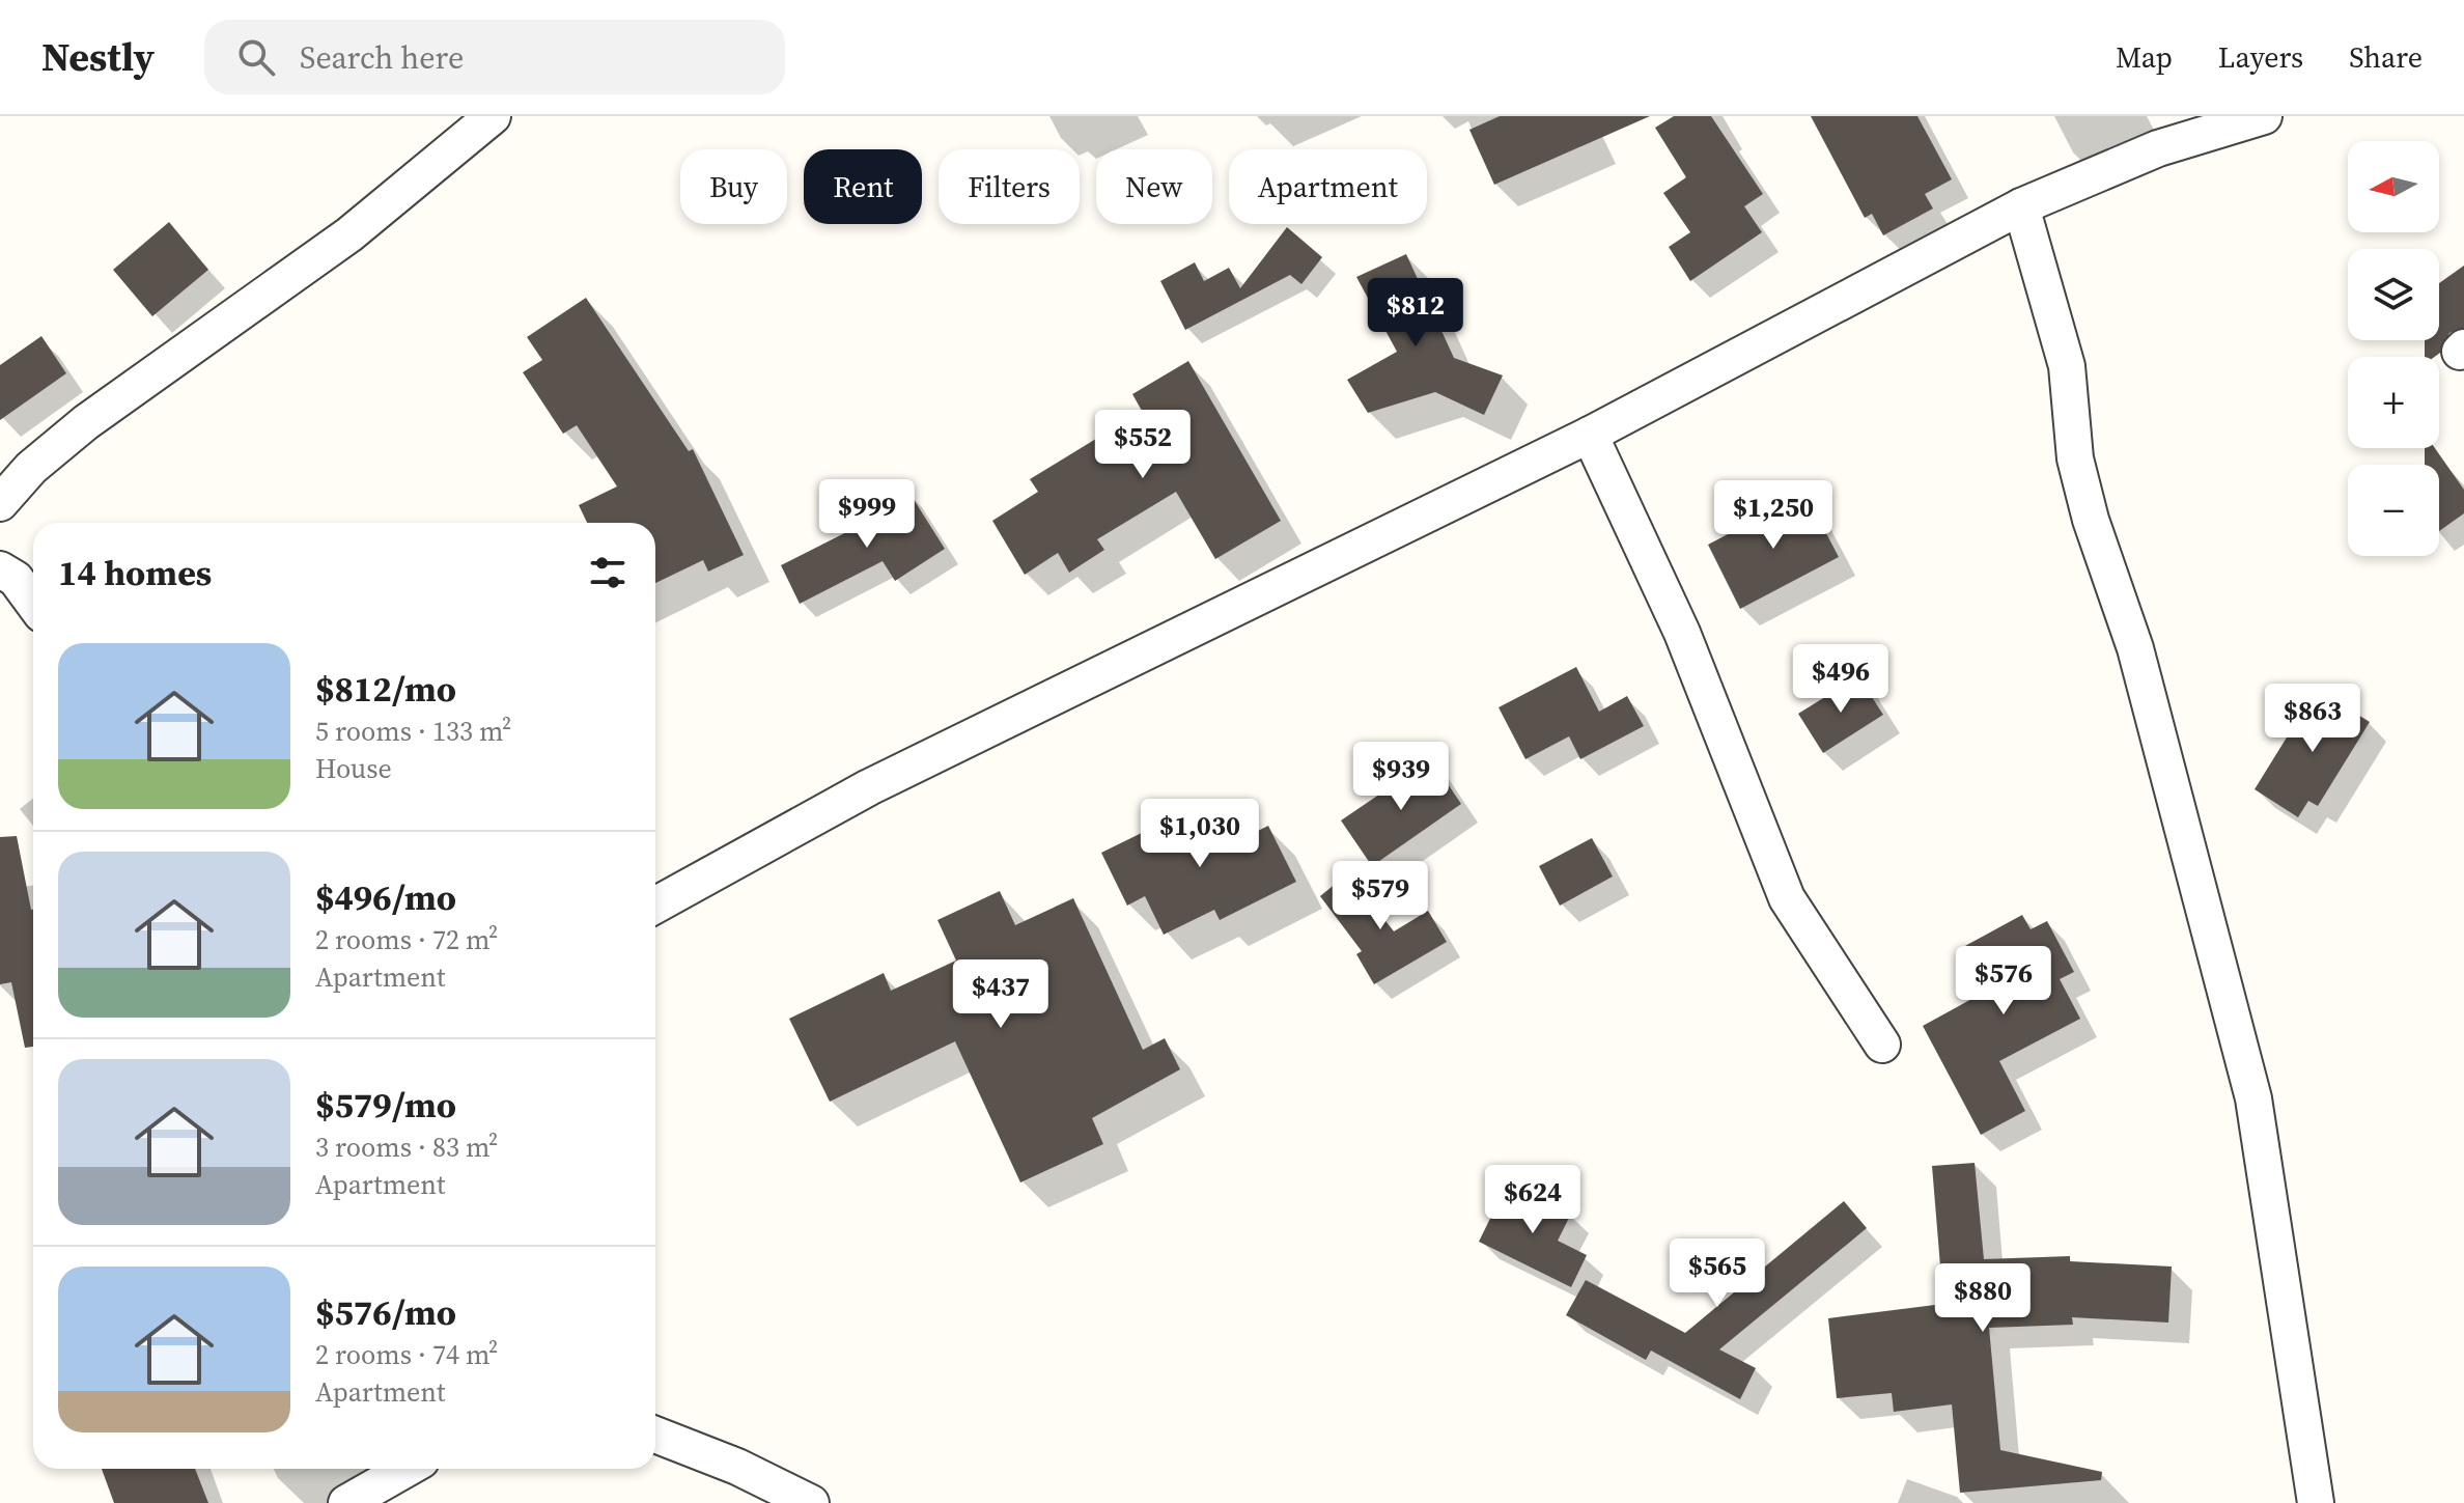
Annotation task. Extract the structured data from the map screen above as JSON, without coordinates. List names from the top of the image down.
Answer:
{
  "north": "left",
  "page": {
    "header": "Nestly",
    "search": "Search here",
    "nav": ["Map", "Layers", "Share"],
    "map_buttons": ["+", "−"],
    "chip": [
      "Buy",
      "Rent",
      "Filters",
      "New",
      "Apartment"
    ],
    "price": [
      "$812",
      "$552",
      "$999",
      "$1,250",
      "$496",
      "$863",
      "$939",
      "$1,030",
      "$579",
      "$576",
      "$437",
      "$624",
      "$565",
      "$880"
    ],
    "heading": "14 homes",
    "list": [
      {
        "name": "$812/mo",
        "note": "5 rooms · 133 m² · House"
      },
      {
        "name": "$496/mo",
        "note": "2 rooms · 72 m² · Apartment"
      },
      {
        "name": "$579/mo",
        "note": "3 rooms · 83 m² · Apartment"
      },
      {
        "name": "$576/mo",
        "note": "2 rooms · 74 m² · Apartment"
      }
    ]
  }
}
